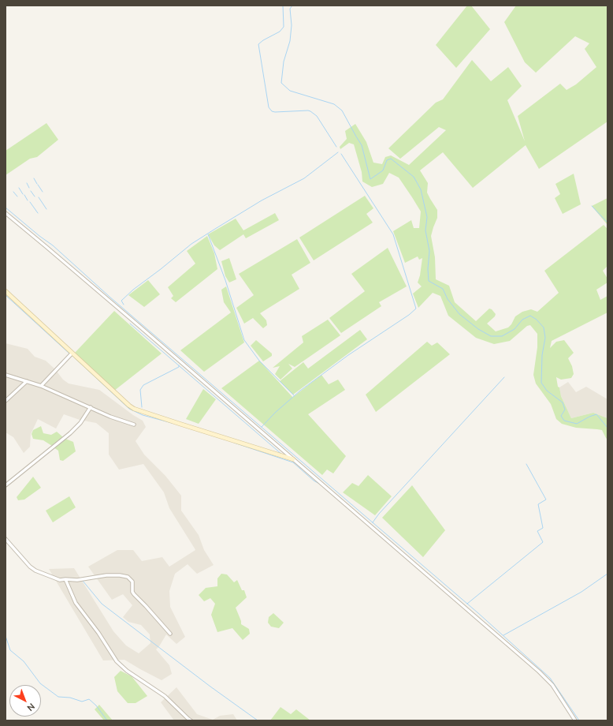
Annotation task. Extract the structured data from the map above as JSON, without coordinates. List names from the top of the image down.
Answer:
{
  "north": "bottom right"
}
